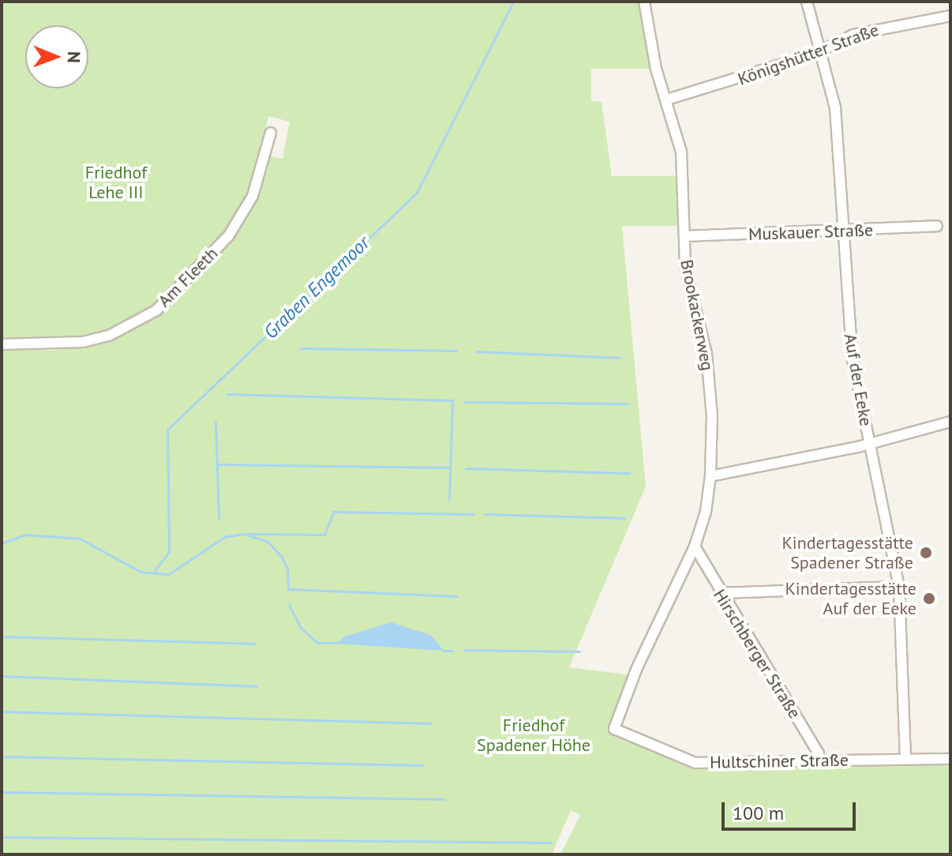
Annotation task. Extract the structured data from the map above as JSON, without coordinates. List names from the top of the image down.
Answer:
{
  "streets": {
    "street": [
      "Königshütter Straße",
      "Muskauer Straße",
      "Am Fleeth",
      "Brookackerweg",
      "Auf der Eeke",
      "Hirschberger Straße",
      "Hultschiner Straße"
    ]
  },
  "crossings": [
    ["Königshütter Straße", "Brookackerweg"],
    ["Königshütter Straße", "Auf der Eeke"],
    ["Muskauer Straße", "Brookackerweg"],
    ["Muskauer Straße", "Auf der Eeke"],
    ["Brookackerweg", "Hirschberger Straße"],
    ["Brookackerweg", "Hultschiner Straße"],
    ["Auf der Eeke", "Hultschiner Straße"],
    ["Hirschberger Straße", "Hultschiner Straße"]
  ],
  "water": ["Graben Engemoor"],
  "parks": ["Friedhof Lehe III", "Friedhof Spadener Höhe"],
  "places": ["Kindertagesstätte Spadener Straße", "Kindertagesstätte Auf der Eeke"],
  "scale_bar": "100 m",
  "north": "right"
}
